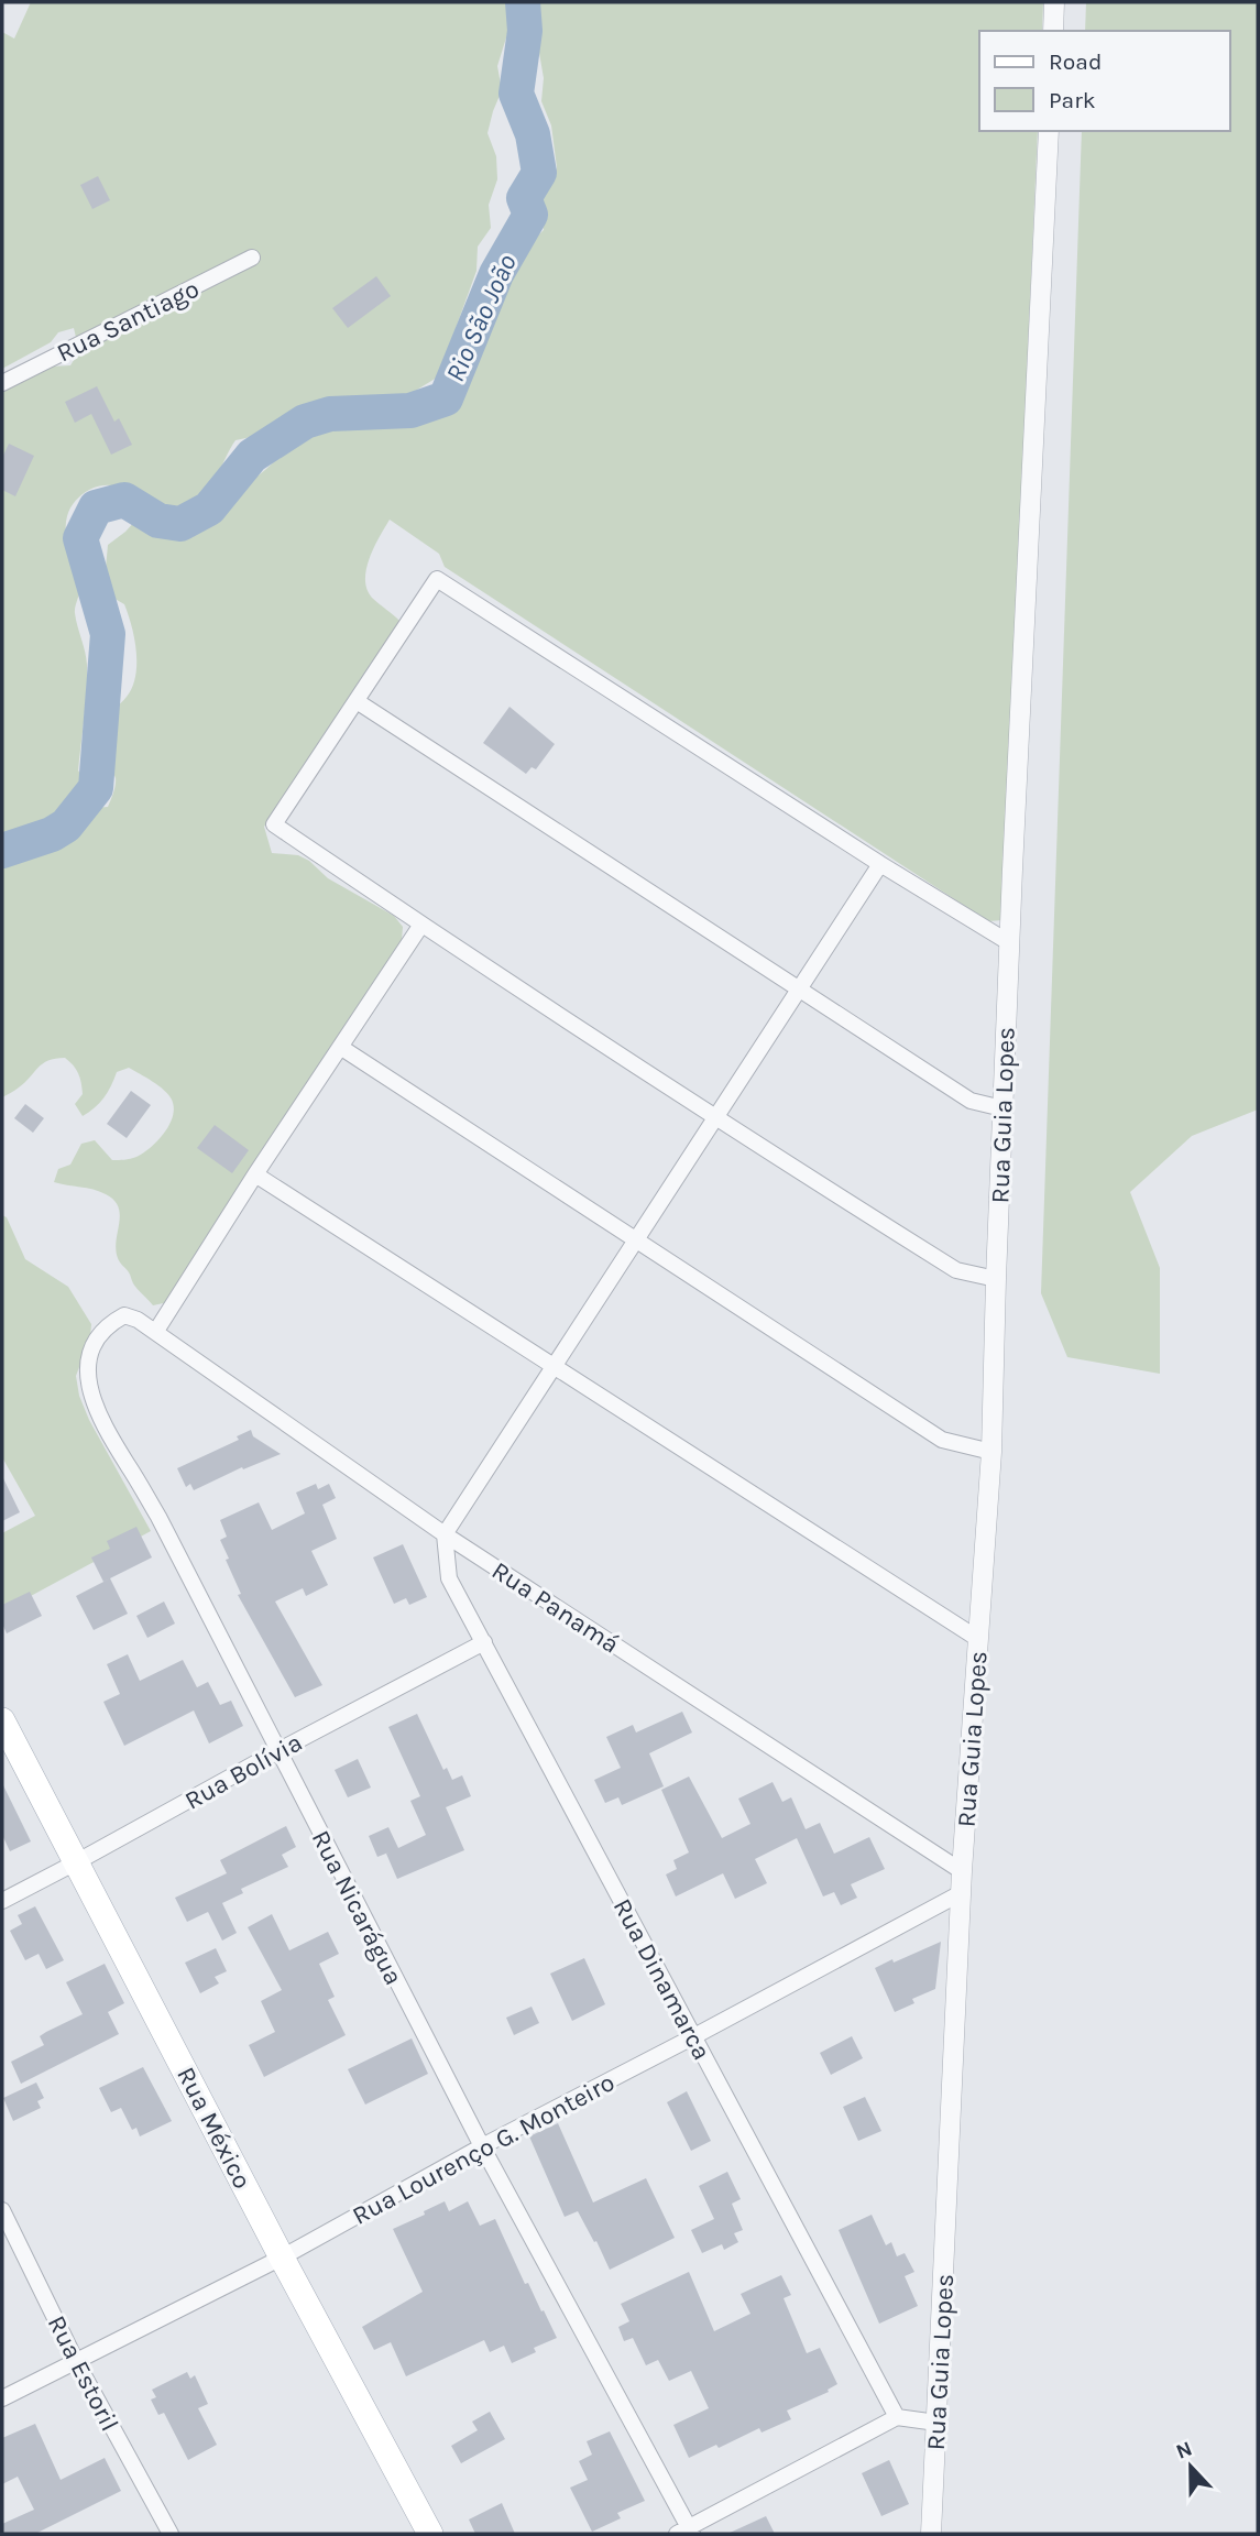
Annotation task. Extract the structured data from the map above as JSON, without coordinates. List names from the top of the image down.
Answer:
{
  "streets": {
    "main road": ["Rua México"],
    "street": [
      "Rua Santiago",
      "Rua Guia Lopes",
      "Rua Panamá",
      "Rua Bolívia",
      "Rua Nicarágua",
      "Rua Dinamarca",
      "Rua Lourenço G. Monteiro",
      "Rua Estoril"
    ]
  },
  "crossings": [
    ["Rua Guia Lopes", "Rua Panamá"],
    ["Rua Guia Lopes", "Rua Lourenço G. Monteiro"],
    ["Rua Panamá", "Rua Nicarágua"],
    ["Rua Panamá", "Rua Dinamarca"],
    ["Rua Bolívia", "Rua Nicarágua"],
    ["Rua Bolívia", "Rua Dinamarca"],
    ["Rua Bolívia", "Rua México"],
    ["Rua Nicarágua", "Rua Lourenço G. Monteiro"],
    ["Rua Dinamarca", "Rua Lourenço G. Monteiro"],
    ["Rua México", "Rua Lourenço G. Monteiro"],
    ["Rua Lourenço G. Monteiro", "Rua Estoril"]
  ],
  "water": ["Rio São João"],
  "legend": ["Road", "Park"],
  "north": "top"
}
